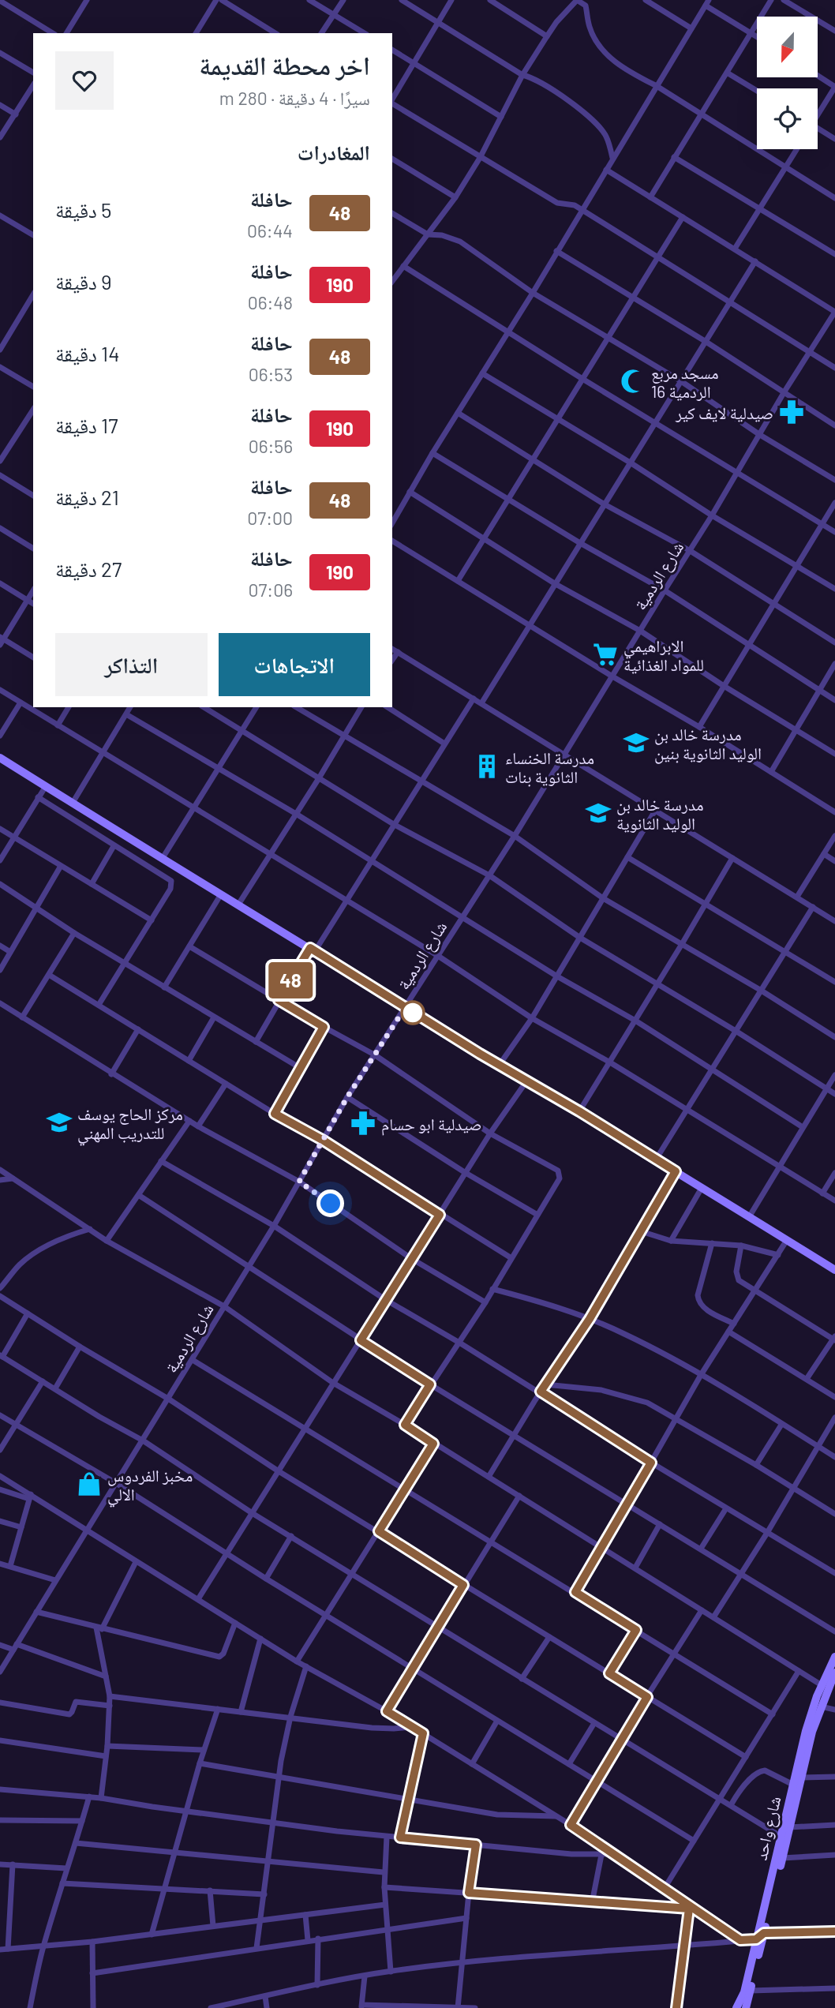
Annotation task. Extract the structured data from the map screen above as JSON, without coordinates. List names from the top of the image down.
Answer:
{
  "streets": {
    "street": ["شارع الردمية", "شارع واحد"]
  },
  "places": {
    "mosque": ["مسجد مربع 16 الردمية"],
    "pharmacy": ["صيدلية لايف كير", "صيدلية ابو حسام"],
    "supermarket": ["الابراهيمي للمواد الغذائية"],
    "school or university": ["مدرسة خالد بن الوليد الثانوية بنين", "مدرسة خالد بن الوليد الثانوية", "مركز الحاج يوسف للتدريب المهني"],
    "building": ["مدرسة الخنساء الثانوية بنات"],
    "shop": ["مخبز الفردوس الالي"]
  },
  "lines": ["bus line 48"],
  "north": "bottom",
  "page": {
    "on_map": "48",
    "heading": [
      ["اخر محطة القديمة", "سيرًا · 4 دقيقة · 280 m"],
      "المغادرات"
    ],
    "list": [
      {
        "mark": "48",
        "name": "حافلة",
        "note": "06:44",
        "value": "5 دقيقة"
      },
      {
        "mark": "190",
        "name": "حافلة",
        "note": "06:48",
        "value": "9 دقيقة"
      },
      {
        "mark": "48",
        "name": "حافلة",
        "note": "06:53",
        "value": "14 دقيقة"
      },
      {
        "mark": "190",
        "name": "حافلة",
        "note": "06:56",
        "value": "17 دقيقة"
      },
      {
        "mark": "48",
        "name": "حافلة",
        "note": "07:00",
        "value": "21 دقيقة"
      },
      {
        "mark": "190",
        "name": "حافلة",
        "note": "07:06",
        "value": "27 دقيقة"
      }
    ],
    "buttons": ["الاتجاهات", "التذاكر"]
  }
}
